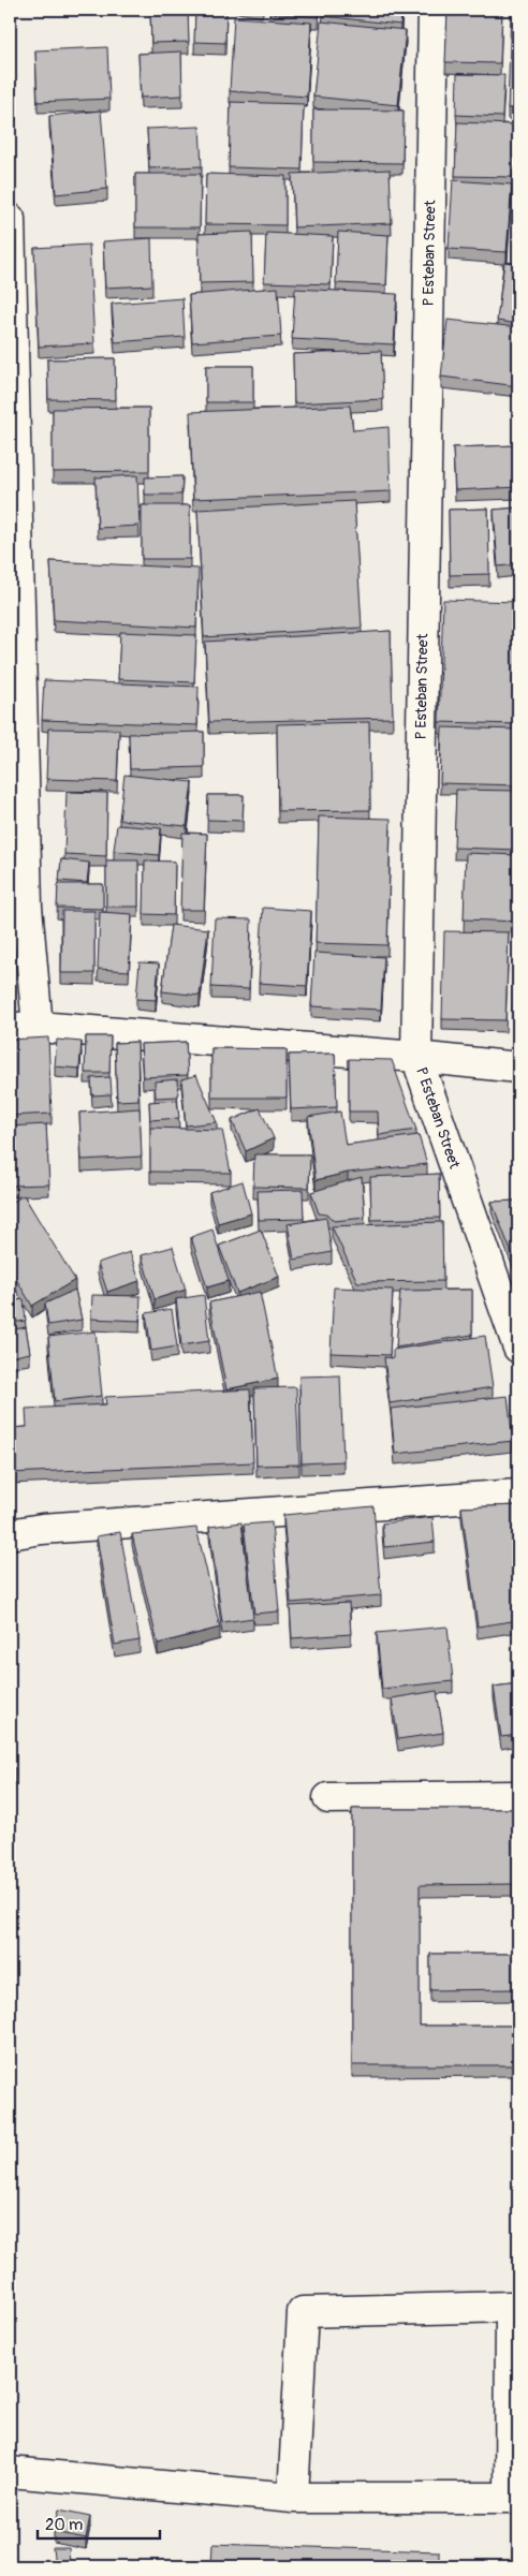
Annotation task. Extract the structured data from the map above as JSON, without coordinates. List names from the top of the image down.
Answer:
{
  "streets": {
    "street": ["P Esteban Street"]
  },
  "scale_bar": "20 m"
}
